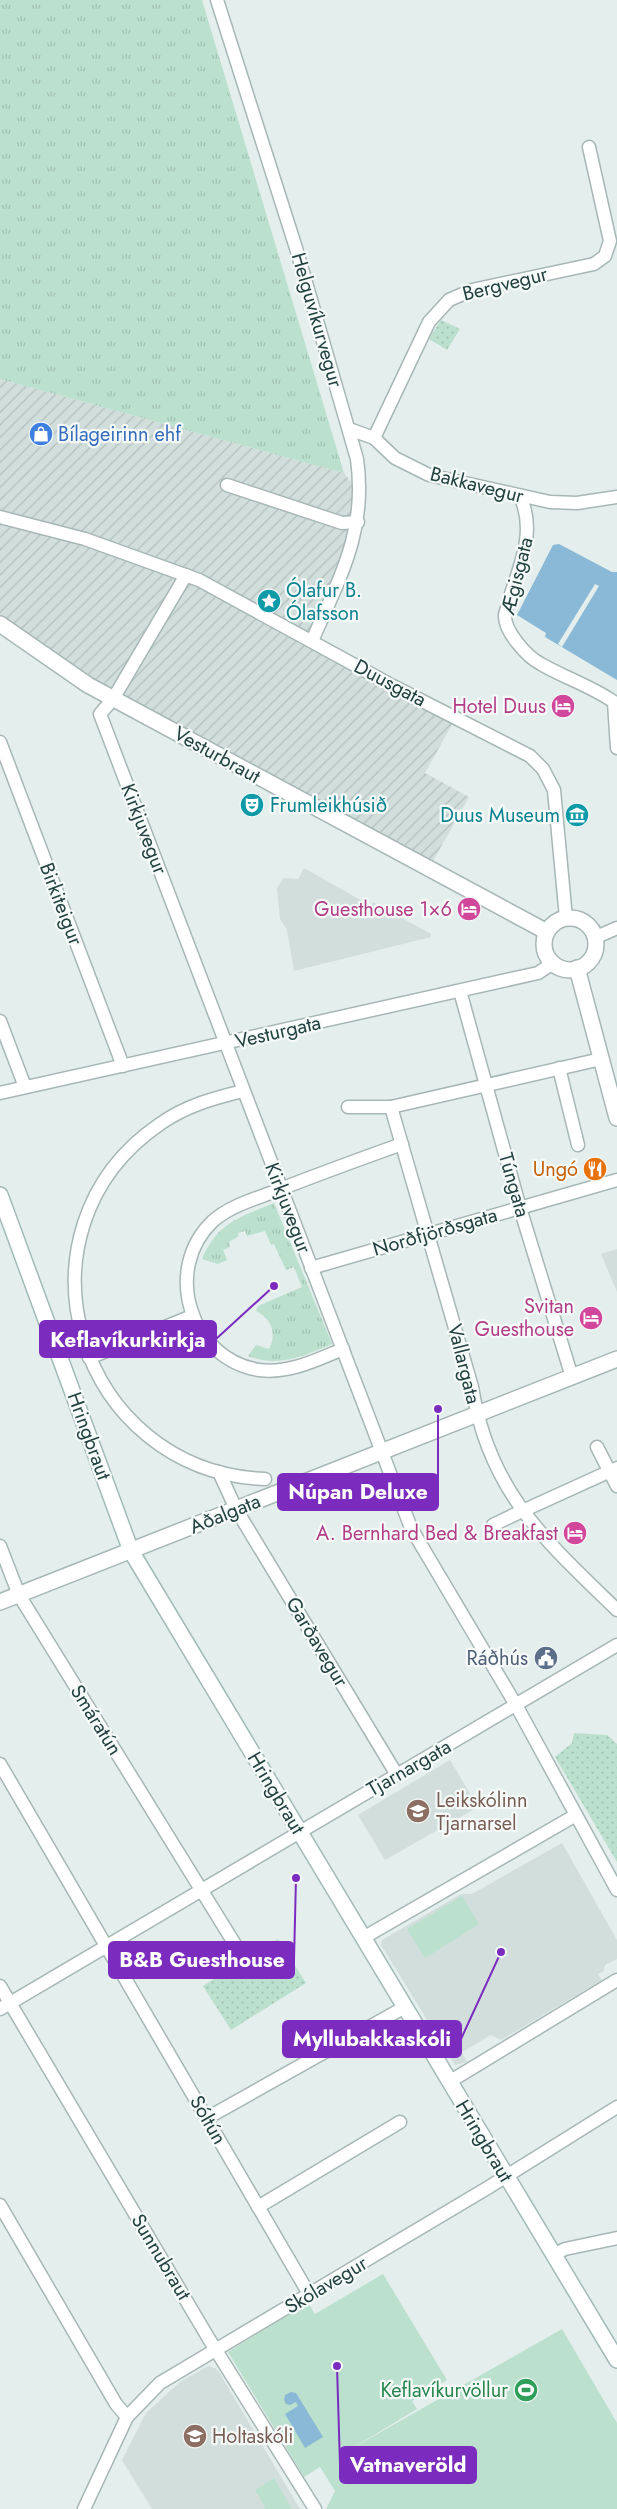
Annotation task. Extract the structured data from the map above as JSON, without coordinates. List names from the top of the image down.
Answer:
{
  "streets": {
    "street": [
      "Bergvegur",
      "Helguvíkurvegur",
      "Bakkavegur",
      "Ægisgata",
      "Duusgata",
      "Vesturbraut",
      "Kirkjuvegur",
      "Birkiteigur",
      "Vesturgata",
      "Túngata",
      "Norðfjörðsgata",
      "Vallargata",
      "Hringbraut",
      "Aðalgata",
      "Garðavegur",
      "Smáratún",
      "Tjarnargata",
      "Sóltún",
      "Sunnubraut",
      "Skólavegur"
    ]
  },
  "crossings": [
    ["Bergvegur", "Bakkavegur"],
    ["Helguvíkurvegur", "Bakkavegur"],
    ["Helguvíkurvegur", "Duusgata"],
    ["Bakkavegur", "Ægisgata"],
    ["Duusgata", "Vesturbraut"],
    ["Duusgata", "Vesturgata"],
    ["Vesturbraut", "Kirkjuvegur"],
    ["Vesturbraut", "Vesturgata"],
    ["Kirkjuvegur", "Vesturgata"],
    ["Kirkjuvegur", "Norðfjörðsgata"],
    ["Kirkjuvegur", "Aðalgata"],
    ["Kirkjuvegur", "Tjarnargata"],
    ["Birkiteigur", "Vesturgata"],
    ["Vesturgata", "Túngata"],
    ["Túngata", "Norðfjörðsgata"],
    ["Túngata", "Aðalgata"],
    ["Norðfjörðsgata", "Vallargata"],
    ["Vallargata", "Aðalgata"],
    ["Hringbraut", "Aðalgata"],
    ["Hringbraut", "Tjarnargata"],
    ["Hringbraut", "Skólavegur"],
    ["Aðalgata", "Garðavegur"],
    ["Aðalgata", "Smáratún"],
    ["Garðavegur", "Tjarnargata"],
    ["Smáratún", "Tjarnargata"],
    ["Tjarnargata", "Sóltún"],
    ["Tjarnargata", "Sunnubraut"],
    ["Sóltún", "Skólavegur"],
    ["Sunnubraut", "Skólavegur"]
  ],
  "places": {
    "shop": ["Bílageirinn ehf"],
    "place": ["Ólafur B. Ólafsson"],
    "hotel": [
      "Hotel Duus",
      "Guesthouse 1×6",
      "Svitan Guesthouse",
      "A. Bernhard Bed & Breakfast"
    ],
    "theatre": ["Frumleikhúsið"],
    "museum": ["Duus Museum"],
    "restaurant": ["Ungó"],
    "other": [
      "Keflavíkurkirkja",
      "Núpan Deluxe",
      "B&B Guesthouse",
      "Myllubakkaskóli",
      "Vatnaveröld"
    ],
    "public building": ["Ráðhús"],
    "school or university": ["Leikskólinn Tjarnarsel", "Holtaskóli"],
    "sports": ["Keflavíkurvöllur"]
  }
}
